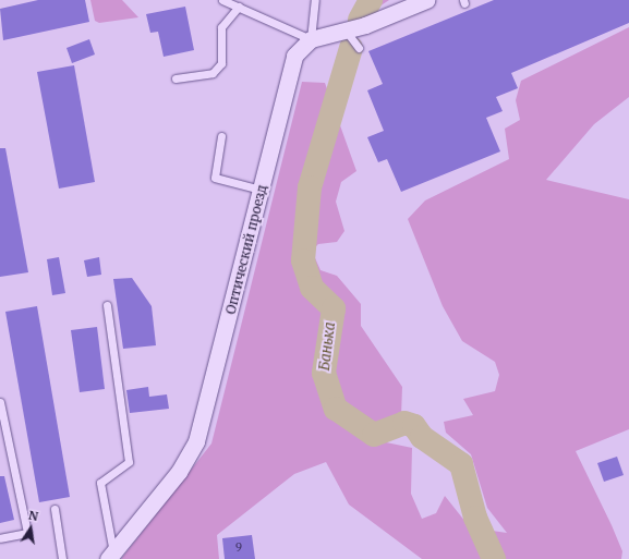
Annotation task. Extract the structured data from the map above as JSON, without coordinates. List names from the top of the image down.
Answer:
{
  "streets": {
    "street": ["Оптический проезд"]
  },
  "water": ["Банька"],
  "house_numbers": ["9"],
  "north": "top"
}
